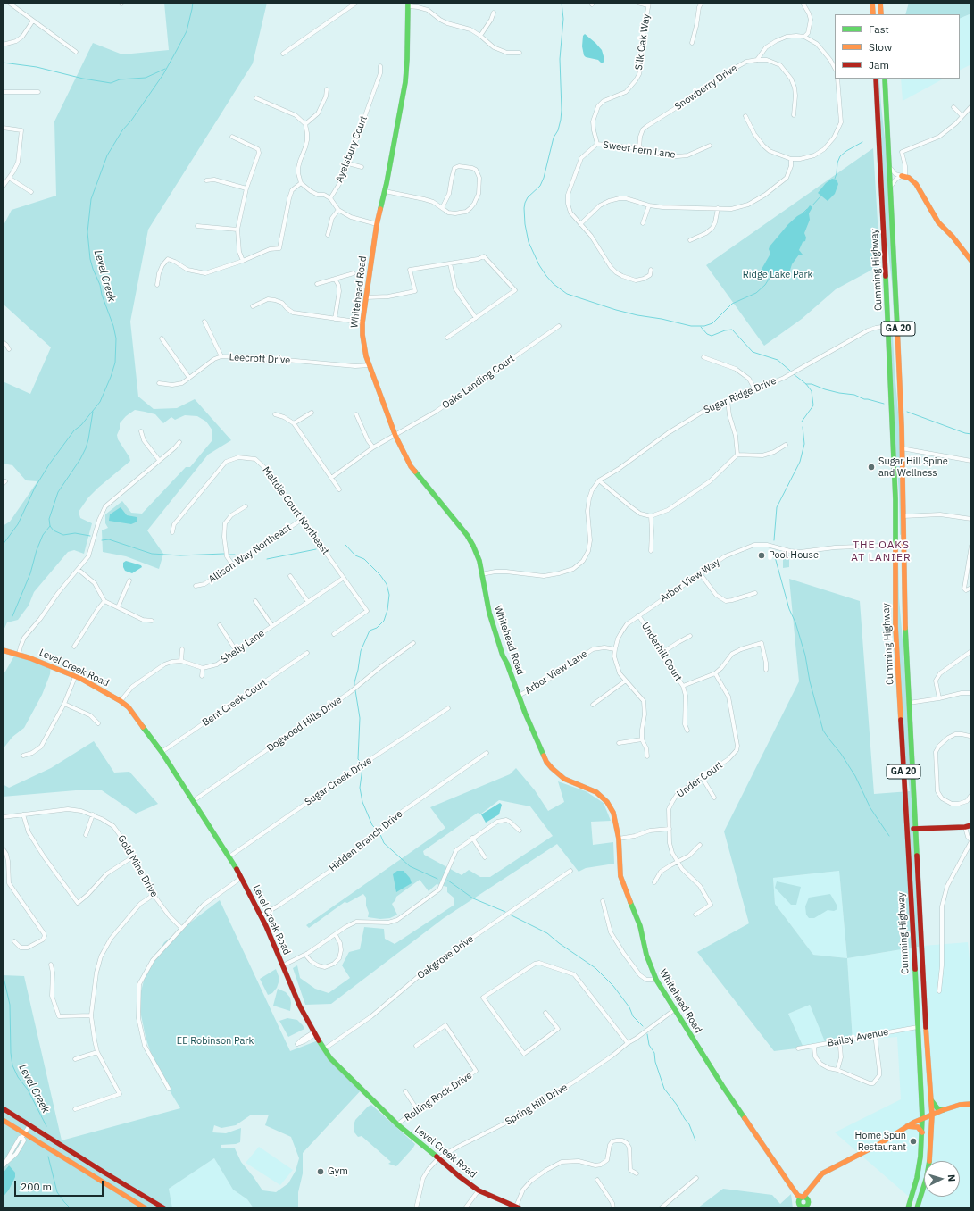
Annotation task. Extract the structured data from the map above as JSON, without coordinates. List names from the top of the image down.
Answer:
{
  "streets": {
    "main road": [
      "Cumming Highway",
      "Whitehead Road",
      "GA 20",
      "Level Creek Road"
    ],
    "street": [
      "Silk Oak Way",
      "Snowberry Drive",
      "Ayelsbury Court",
      "Sweet Fern Lane",
      "Leecroft Drive",
      "Oaks Landing Court",
      "Sugar Ridge Drive",
      "Maltdie Court Northeast",
      "Allison Way Northeast",
      "Arbor View Way",
      "Shelly Lane",
      "Underhill Court",
      "Arbor View Lane",
      "Bent Creek Court",
      "Dogwood Hills Drive",
      "Under Court",
      "Sugar Creek Drive",
      "Hidden Branch Drive",
      "Gold Mine Drive",
      "Oakgrove Drive",
      "Bailey Avenue",
      "Rolling Rock Drive",
      "Spring Hill Drive"
    ]
  },
  "crossings": [
    ["Silk Oak Way", "Sweet Fern Lane"],
    ["Snowberry Drive", "Sweet Fern Lane"],
    ["Cumming Highway", "Sugar Ridge Drive"],
    ["Cumming Highway", "Arbor View Way"],
    ["Cumming Highway", "Bailey Avenue"],
    ["Whitehead Road", "Leecroft Drive"],
    ["Whitehead Road", "Oaks Landing Court"],
    ["Whitehead Road", "Arbor View Lane"],
    ["Whitehead Road", "Spring Hill Drive"],
    ["Maltdie Court Northeast", "Allison Way Northeast"],
    ["Maltdie Court Northeast", "Shelly Lane"],
    ["Arbor View Way", "Underhill Court"],
    ["Arbor View Way", "Arbor View Lane"],
    ["Level Creek Road", "Bent Creek Court"],
    ["Level Creek Road", "Dogwood Hills Drive"],
    ["Level Creek Road", "Sugar Creek Drive"],
    ["Level Creek Road", "Hidden Branch Drive"],
    ["Level Creek Road", "Oakgrove Drive"],
    ["Level Creek Road", "Rolling Rock Drive"],
    ["Level Creek Road", "Spring Hill Drive"]
  ],
  "districts": ["THE OAKS AT LANIER"],
  "water": ["Level Creek"],
  "parks": ["Ridge Lake Park", "EE Robinson Park"],
  "places": [
    "Sugar Hill Spine and Wellness",
    "Pool House",
    "Home Spun Restaurant",
    "Gym"
  ],
  "legend": ["Fast", "Slow", "Jam"],
  "scale_bar": "200 m",
  "north": "right"
}
